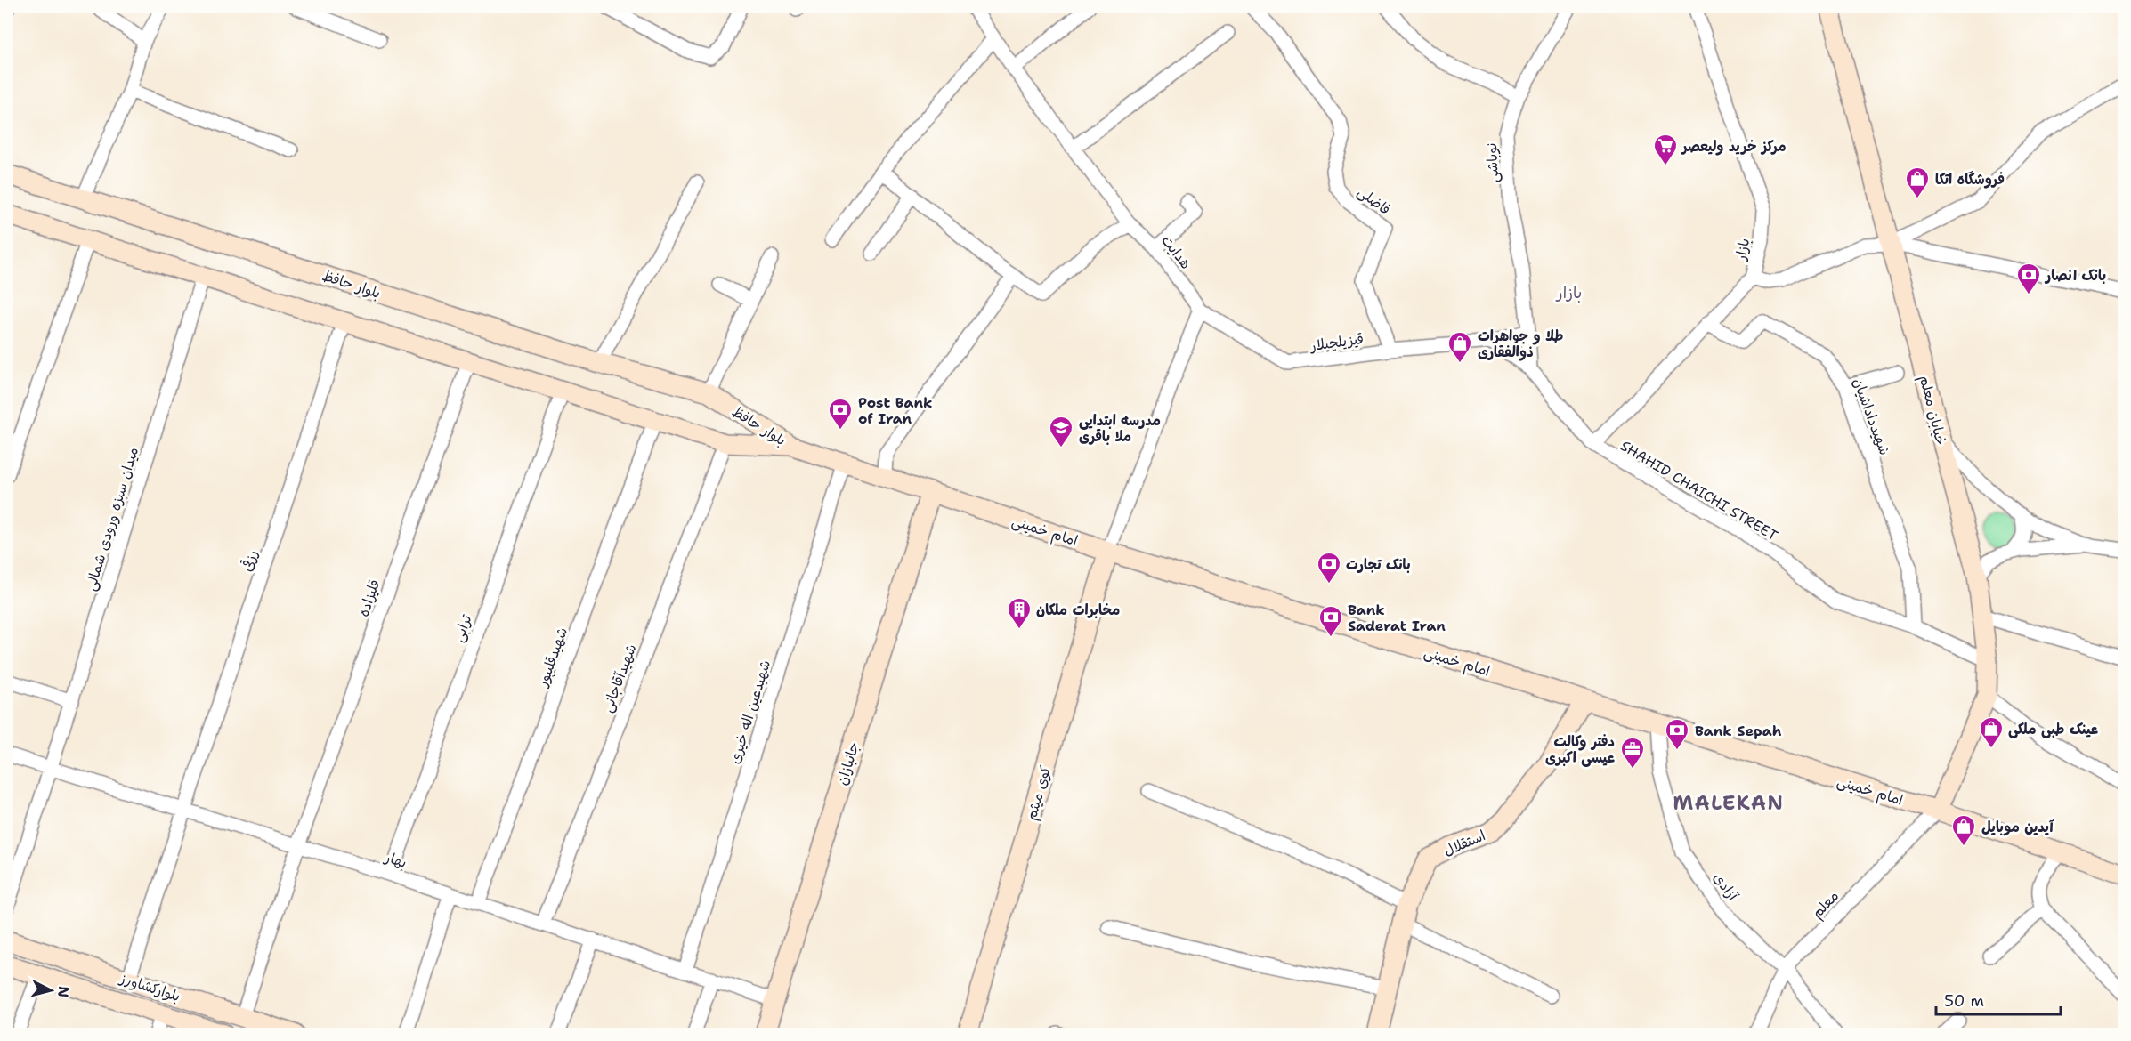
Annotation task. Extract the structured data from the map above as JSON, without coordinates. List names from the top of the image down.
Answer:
{
  "streets": {
    "main road": [
      "بلوار حافظ",
      "خیابان معلم",
      "امام خمینی",
      "جانبازان",
      "کوی میثم",
      "استقلال",
      "بلوارکشاورز"
    ],
    "street": [
      "نوباشی",
      "فاضلی",
      "بازار",
      "هدایت",
      "قیزیلچیلار",
      "شهیدداداشیان",
      "SHAHID CHAICHI STREET",
      "میدان سبزه ورودی شمالی",
      "رزقی",
      "قلیزاده",
      "ترابی",
      "شهیدقلیپور",
      "شهیدآقاجانی",
      "شهیدعین اله خیری",
      "بهار",
      "آزادی",
      "معلم"
    ]
  },
  "crossings": [
    ["نوباشی", "قیزیلچیلار"],
    ["فاضلی", "قیزیلچیلار"],
    ["بازار", "شهیدداداشیان"],
    ["بازار", "SHAHID CHAICHI STREET"],
    ["هدایت", "قیزیلچیلار"],
    ["بلوار حافظ", "میدان سبزه ورودی شمالی"],
    ["بلوار حافظ", "امام خمینی"],
    ["بلوار حافظ", "رزقی"],
    ["بلوار حافظ", "قلیزاده"],
    ["بلوار حافظ", "ترابی"],
    ["بلوار حافظ", "شهیدقلیپور"],
    ["بلوار حافظ", "شهیدآقاجانی"],
    ["خیابان معلم", "SHAHID CHAICHI STREET"],
    ["خیابان معلم", "امام خمینی"],
    ["خیابان معلم", "معلم"],
    ["شهیدداداشیان", "SHAHID CHAICHI STREET"],
    ["میدان سبزه ورودی شمالی", "بهار"],
    ["امام خمینی", "شهیدعین اله خیری"],
    ["امام خمینی", "جانبازان"],
    ["امام خمینی", "کوی میثم"],
    ["امام خمینی", "استقلال"],
    ["امام خمینی", "آزادی"],
    ["امام خمینی", "معلم"],
    ["رزقی", "بهار"],
    ["رزقی", "بلوارکشاورز"],
    ["قلیزاده", "بهار"],
    ["قلیزاده", "بلوارکشاورز"],
    ["ترابی", "بهار"],
    ["شهیدقلیپور", "بهار"],
    ["شهیدآقاجانی", "بهار"],
    ["شهیدعین اله خیری", "بهار"],
    ["جانبازان", "بهار"],
    ["آزادی", "معلم"]
  ],
  "districts": ["بازار", "MALEKAN"],
  "places": {
    "supermarket": ["مرکز خرید ولیعصر"],
    "shop": [
      "فروشگاه اتکا",
      "طلا و جواهرات ذوالفقاری",
      "عینک طبی ملکی",
      "آیدین موبایل"
    ],
    "bank": [
      "بانک انصار",
      "Post Bank of Iran",
      "بانک تجارت",
      "Bank Saderat Iran",
      "Bank Sepah"
    ],
    "school or university": ["مدرسه ابتدایی ملا باقری"],
    "building": ["مخابرات ملکان"],
    "office": ["دفتر وکالت عیسی اکبری"]
  },
  "scale_bar": "50 m",
  "north": "right"
}
